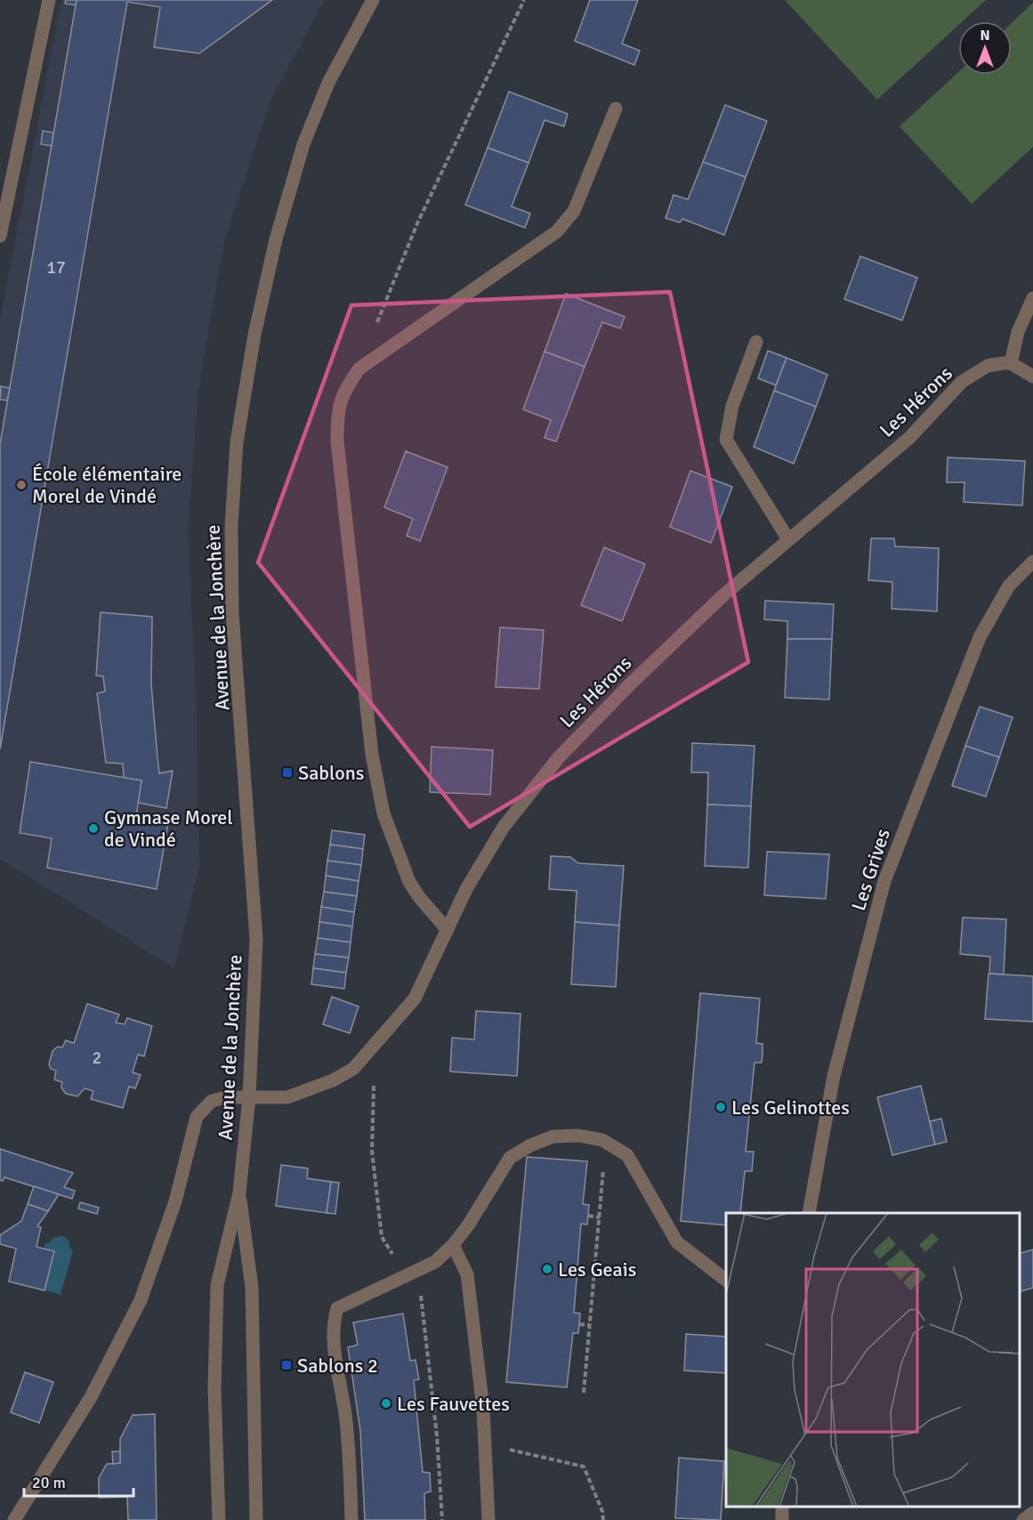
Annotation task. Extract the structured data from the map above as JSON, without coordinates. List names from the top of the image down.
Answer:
{
  "streets": {
    "street": ["Les Hérons", "Avenue de la Jonchère", "Les Grives"]
  },
  "crossings": [
    ["Les Hérons", "Avenue de la Jonchère"]
  ],
  "places": {
    "other": [
      "École élémentaire Morel de Vindé",
      "Gymnase Morel de Vindé",
      "Les Gelinottes",
      "Les Geais",
      "Les Fauvettes"
    ],
    "transit": ["Sablons", "Sablons 2"]
  },
  "house_numbers": ["17", "2"],
  "scale_bar": "20 m",
  "north": "top"
}
